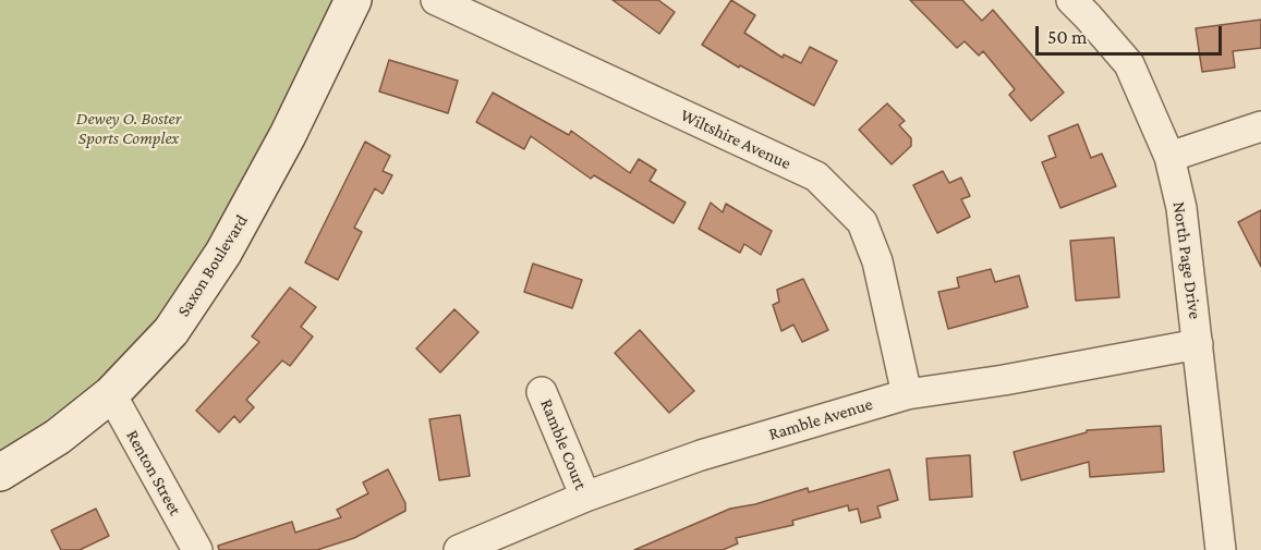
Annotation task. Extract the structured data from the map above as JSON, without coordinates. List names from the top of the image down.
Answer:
{
  "streets": {
    "main road": ["Saxon Boulevard"],
    "street": [
      "Wiltshire Avenue",
      "North Page Drive",
      "Ramble Avenue",
      "Ramble Court",
      "Renton Street"
    ]
  },
  "crossings": [
    ["Wiltshire Avenue", "Ramble Avenue"],
    ["North Page Drive", "Ramble Avenue"],
    ["Saxon Boulevard", "Renton Street"],
    ["Ramble Avenue", "Ramble Court"]
  ],
  "parks": ["Dewey O. Boster Sports Complex"],
  "scale_bar": "50 m"
}
